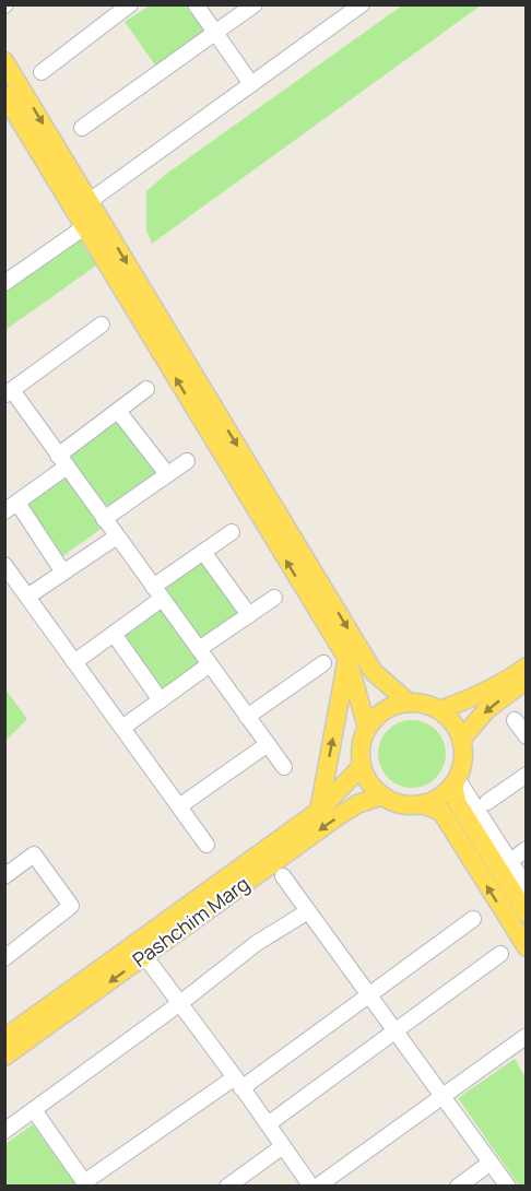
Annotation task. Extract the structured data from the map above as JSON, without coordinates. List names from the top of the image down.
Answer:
{
  "streets": {
    "main road": ["Pashchim Marg"]
  }
}
